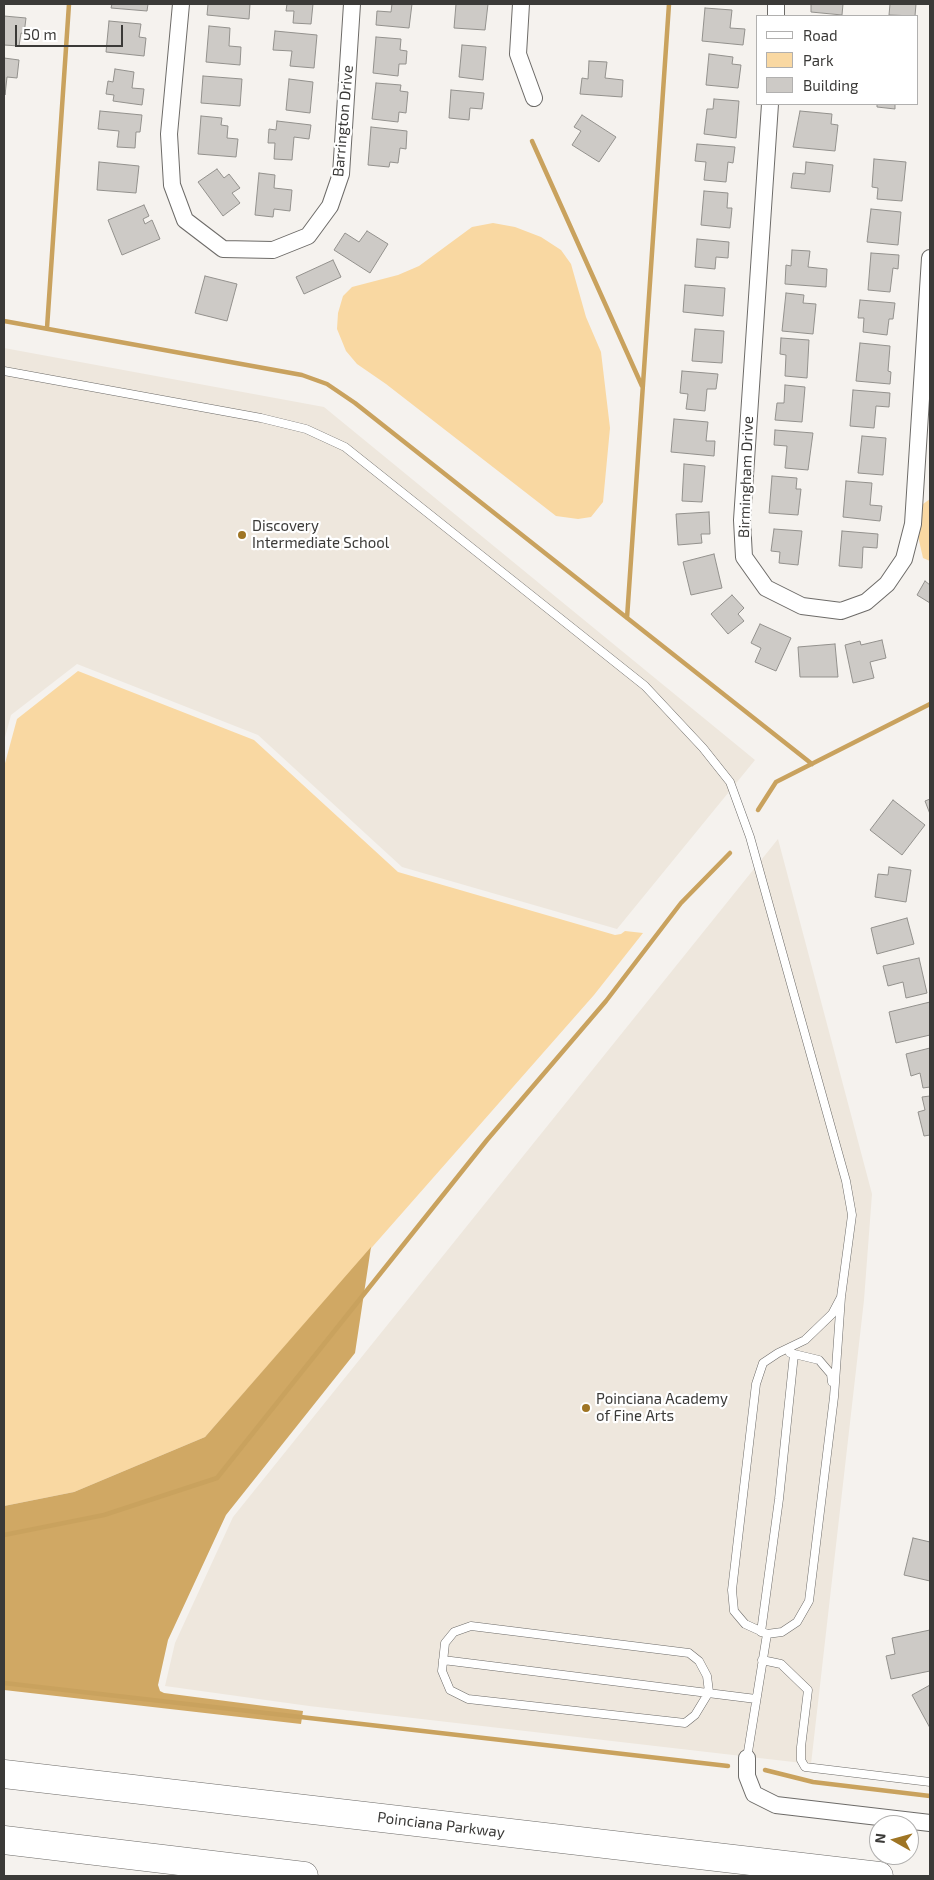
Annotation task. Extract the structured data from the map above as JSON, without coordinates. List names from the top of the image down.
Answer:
{
  "streets": {
    "highway": ["Poinciana Parkway"],
    "street": ["Barrington Drive", "Birmingham Drive"]
  },
  "places": ["Discovery Intermediate School", "Poinciana Academy of Fine Arts"],
  "legend": ["Road", "Park", "Building"],
  "scale_bar": "50 m",
  "north": "left"
}
